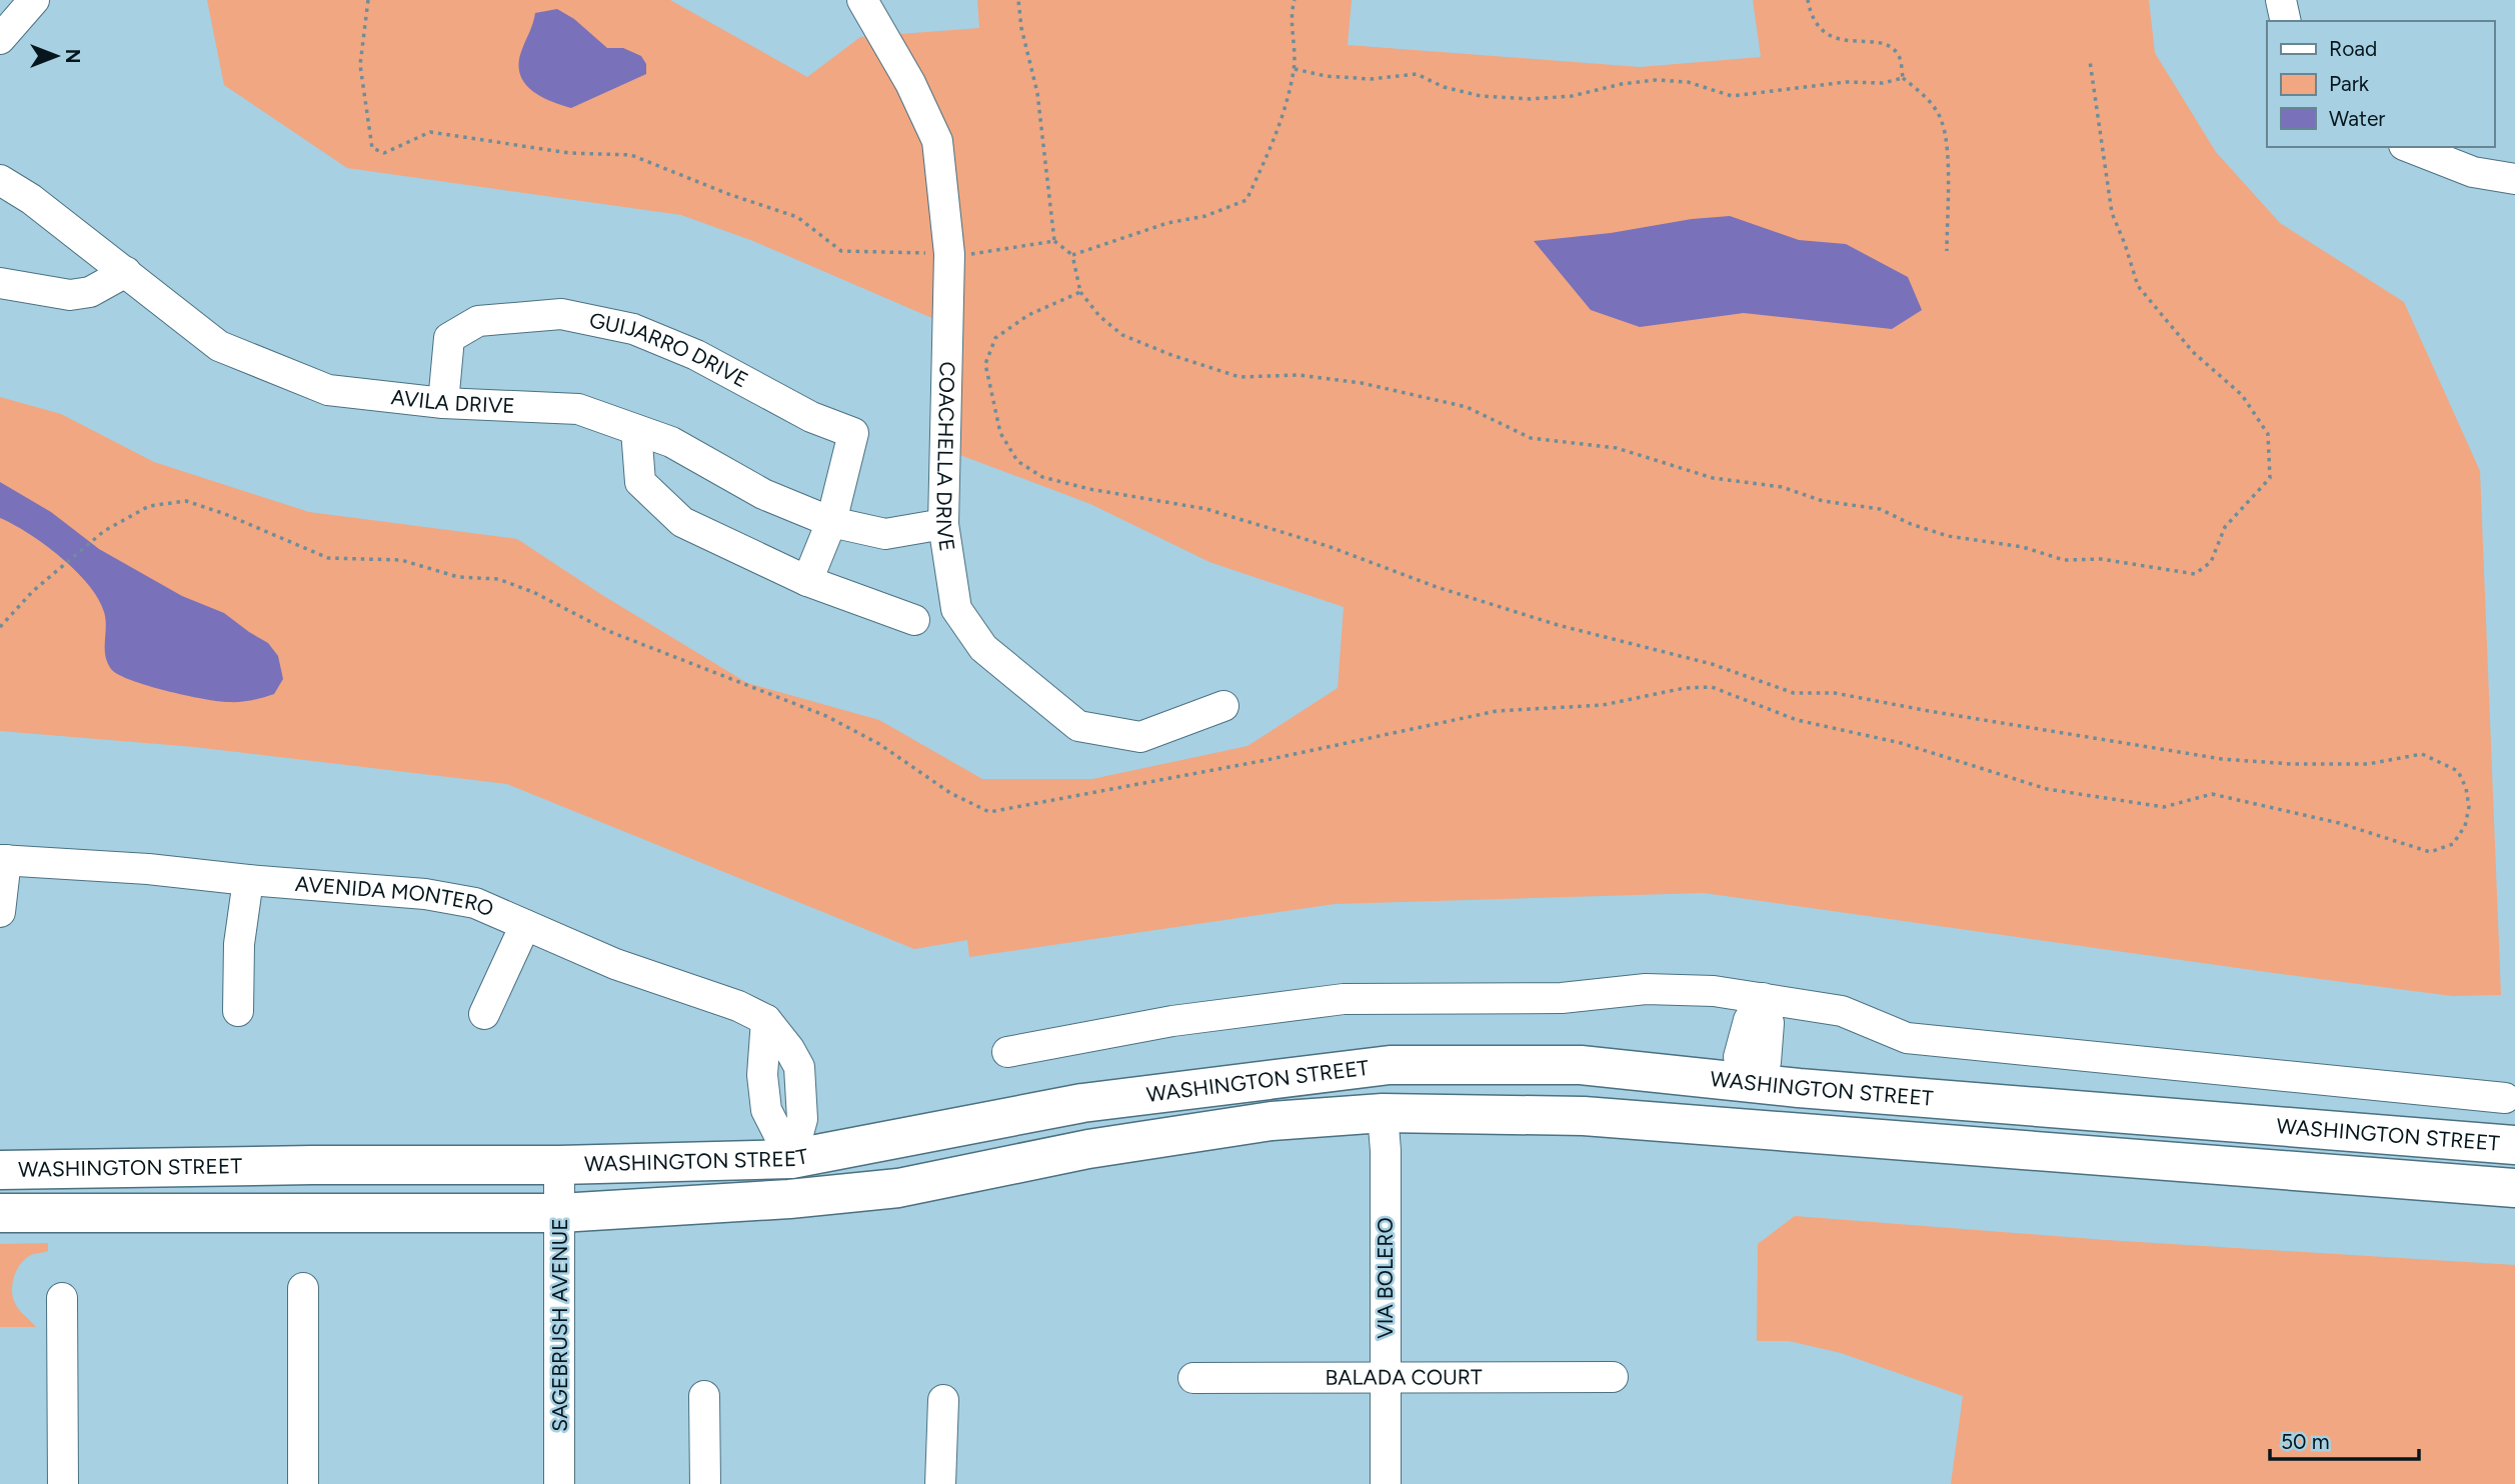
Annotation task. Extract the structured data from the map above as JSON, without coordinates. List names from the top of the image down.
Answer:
{
  "streets": {
    "main road": ["WASHINGTON STREET"],
    "street": [
      "GUIJARRO DRIVE",
      "AVILA DRIVE",
      "COACHELLA DRIVE",
      "AVENIDA MONTERO",
      "VIA BOLERO",
      "SAGEBRUSH AVENUE",
      "BALADA COURT"
    ]
  },
  "crossings": [
    ["GUIJARRO DRIVE", "AVILA DRIVE"],
    ["AVILA DRIVE", "COACHELLA DRIVE"],
    ["AVENIDA MONTERO", "WASHINGTON STREET"],
    ["WASHINGTON STREET", "VIA BOLERO"],
    ["WASHINGTON STREET", "SAGEBRUSH AVENUE"],
    ["VIA BOLERO", "BALADA COURT"]
  ],
  "legend": ["Road", "Park", "Water"],
  "scale_bar": "50 m",
  "north": "right"
}
